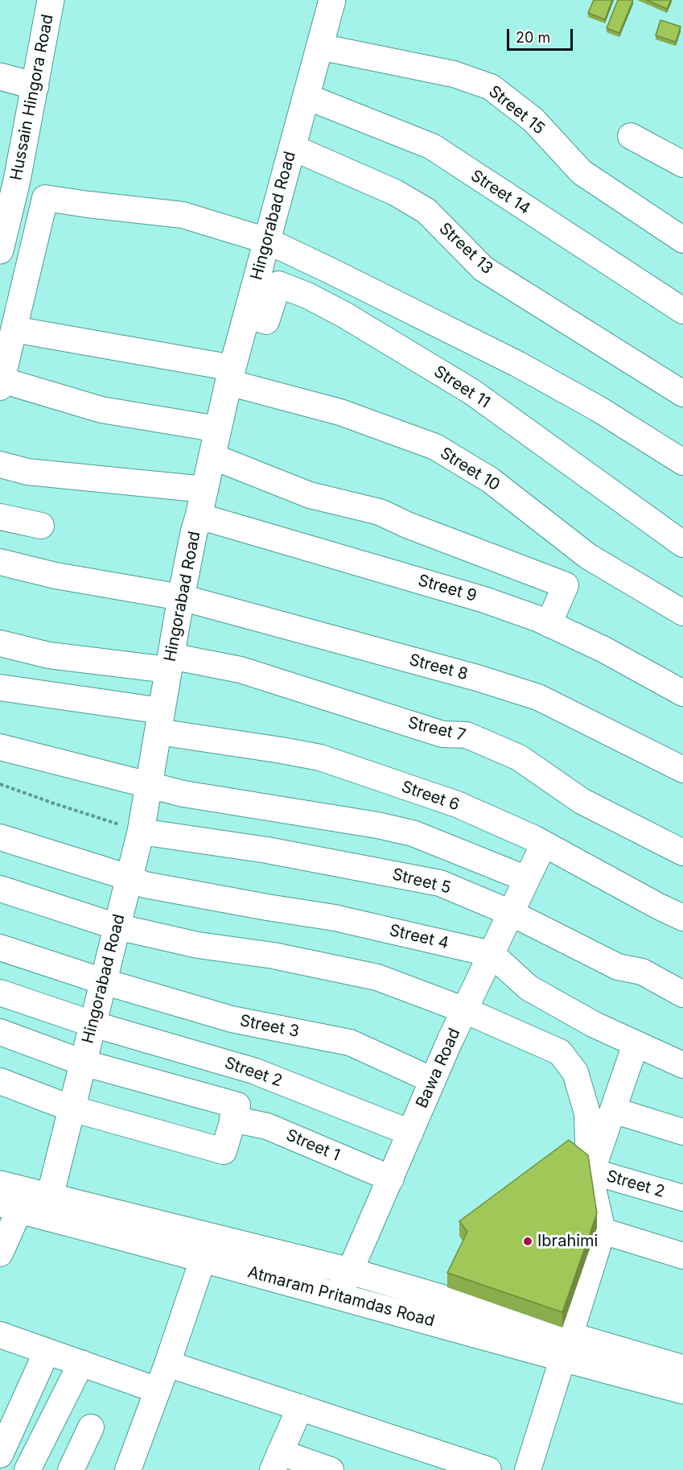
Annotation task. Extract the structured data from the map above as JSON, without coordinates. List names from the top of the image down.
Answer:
{
  "streets": {
    "street": [
      "Hussain Hingora Road",
      "Street 15",
      "Street 14",
      "Hingorabad Road",
      "Street 13",
      "Street 11",
      "Street 10",
      "Street 9",
      "Street 8",
      "Street 7",
      "Street 6",
      "Street 5",
      "Street 4",
      "Street 3",
      "Bawa Road",
      "Street 2",
      "Street 1",
      "Atmaram Pritamdas Road"
    ]
  },
  "crossings": [
    ["Street 15", "Hingorabad Road"],
    ["Street 14", "Hingorabad Road"],
    ["Hingorabad Road", "Street 13"],
    ["Hingorabad Road", "Street 11"],
    ["Hingorabad Road", "Street 10"],
    ["Hingorabad Road", "Street 9"],
    ["Hingorabad Road", "Street 8"],
    ["Hingorabad Road", "Street 7"],
    ["Hingorabad Road", "Street 6"],
    ["Hingorabad Road", "Street 5"],
    ["Hingorabad Road", "Street 4"],
    ["Hingorabad Road", "Street 3"],
    ["Hingorabad Road", "Street 2"],
    ["Hingorabad Road", "Atmaram Pritamdas Road"],
    ["Street 6", "Bawa Road"],
    ["Street 5", "Bawa Road"],
    ["Street 4", "Bawa Road"],
    ["Street 3", "Bawa Road"],
    ["Bawa Road", "Street 2"],
    ["Bawa Road", "Street 1"],
    ["Bawa Road", "Atmaram Pritamdas Road"]
  ],
  "places": ["Ibrahimi"],
  "scale_bar": "20 m"
}
